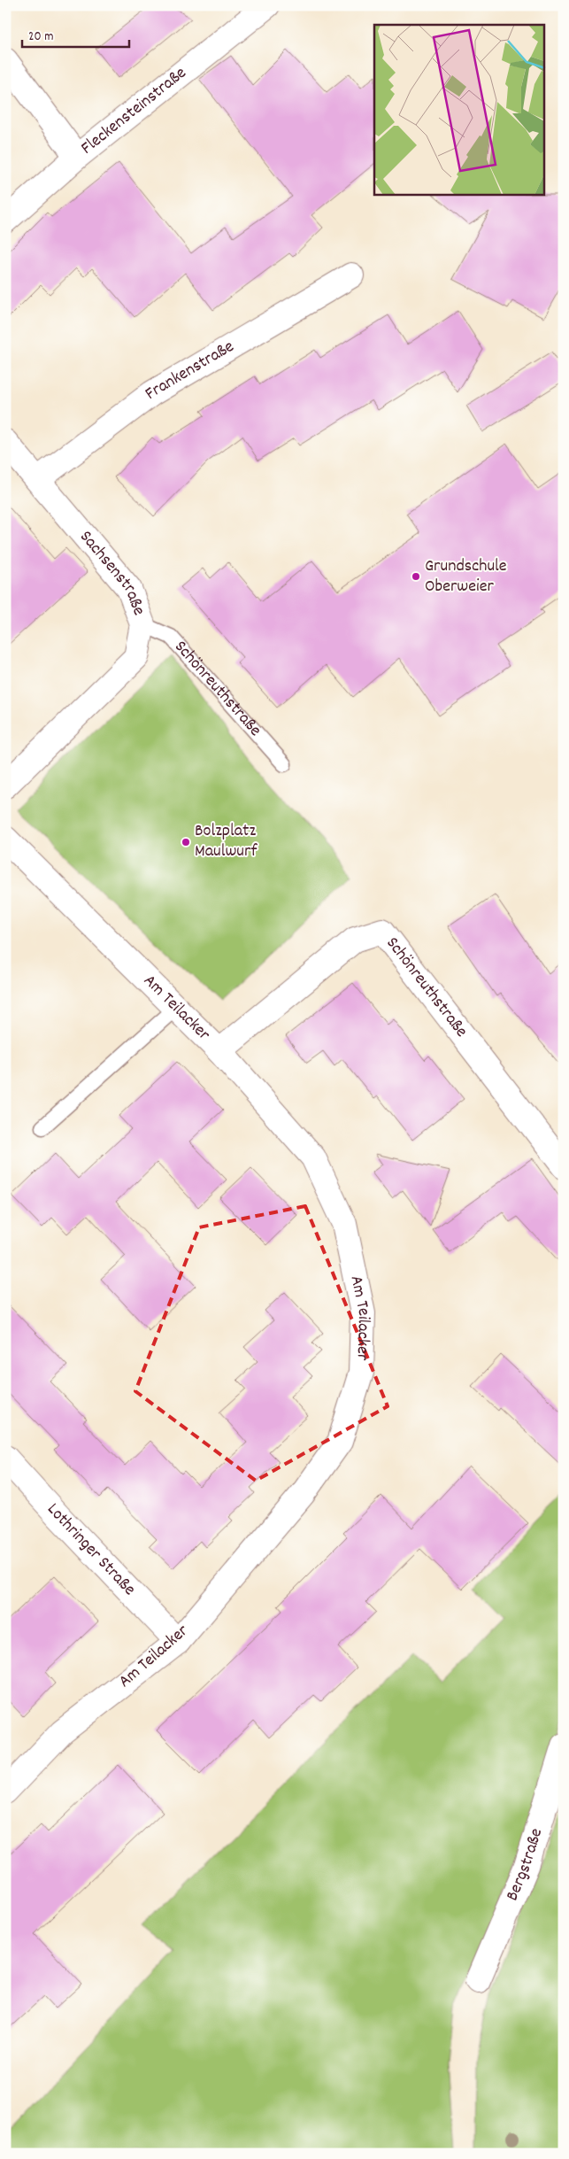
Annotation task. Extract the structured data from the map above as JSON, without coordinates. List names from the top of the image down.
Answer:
{
  "streets": {
    "street": [
      "Fleckensteinstraße",
      "Frankenstraße",
      "Sachsenstraße",
      "Schönreuthstraße",
      "Am Teilacker",
      "Lothringer Straße",
      "Bergstraße"
    ]
  },
  "crossings": [
    ["Frankenstraße", "Sachsenstraße"],
    ["Sachsenstraße", "Schönreuthstraße"],
    ["Schönreuthstraße", "Am Teilacker"],
    ["Am Teilacker", "Lothringer Straße"]
  ],
  "places": ["Grundschule Oberweier", "Bolzplatz Maulwurf"],
  "scale_bar": "20 m"
}
